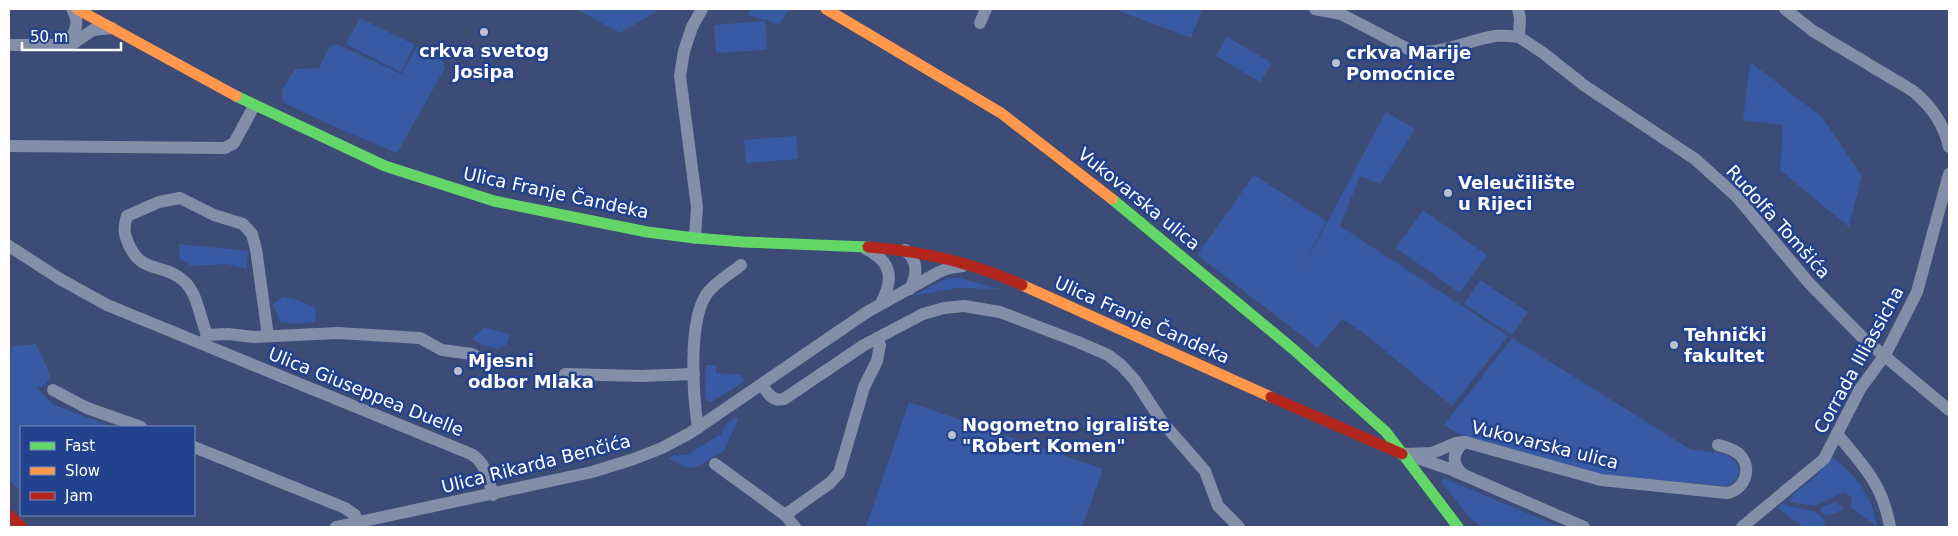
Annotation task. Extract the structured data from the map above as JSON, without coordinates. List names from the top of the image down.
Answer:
{
  "streets": {
    "street": [
      "Ulica Franje Čandeka",
      "Vukovarska ulica",
      "Rudolfa Tomšića",
      "Corrada Illiassicha",
      "Ulica Giuseppea Duelle",
      "Ulica Rikarda Benčića"
    ]
  },
  "crossings": [
    ["Ulica Franje Čandeka", "Vukovarska ulica"],
    ["Ulica Franje Čandeka", "Ulica Rikarda Benčića"],
    ["Rudolfa Tomšića", "Corrada Illiassicha"],
    ["Ulica Giuseppea Duelle", "Ulica Rikarda Benčića"]
  ],
  "places": [
    "crkva svetog Josipa",
    "crkva Marije Pomoćnice",
    "Veleučilište u Rijeci",
    "Tehnički fakultet",
    "Mjesni odbor Mlaka",
    "Nogometno igralište \"Robert Komen\""
  ],
  "legend": ["Fast", "Slow", "Jam"],
  "scale_bar": "50 m"
}
